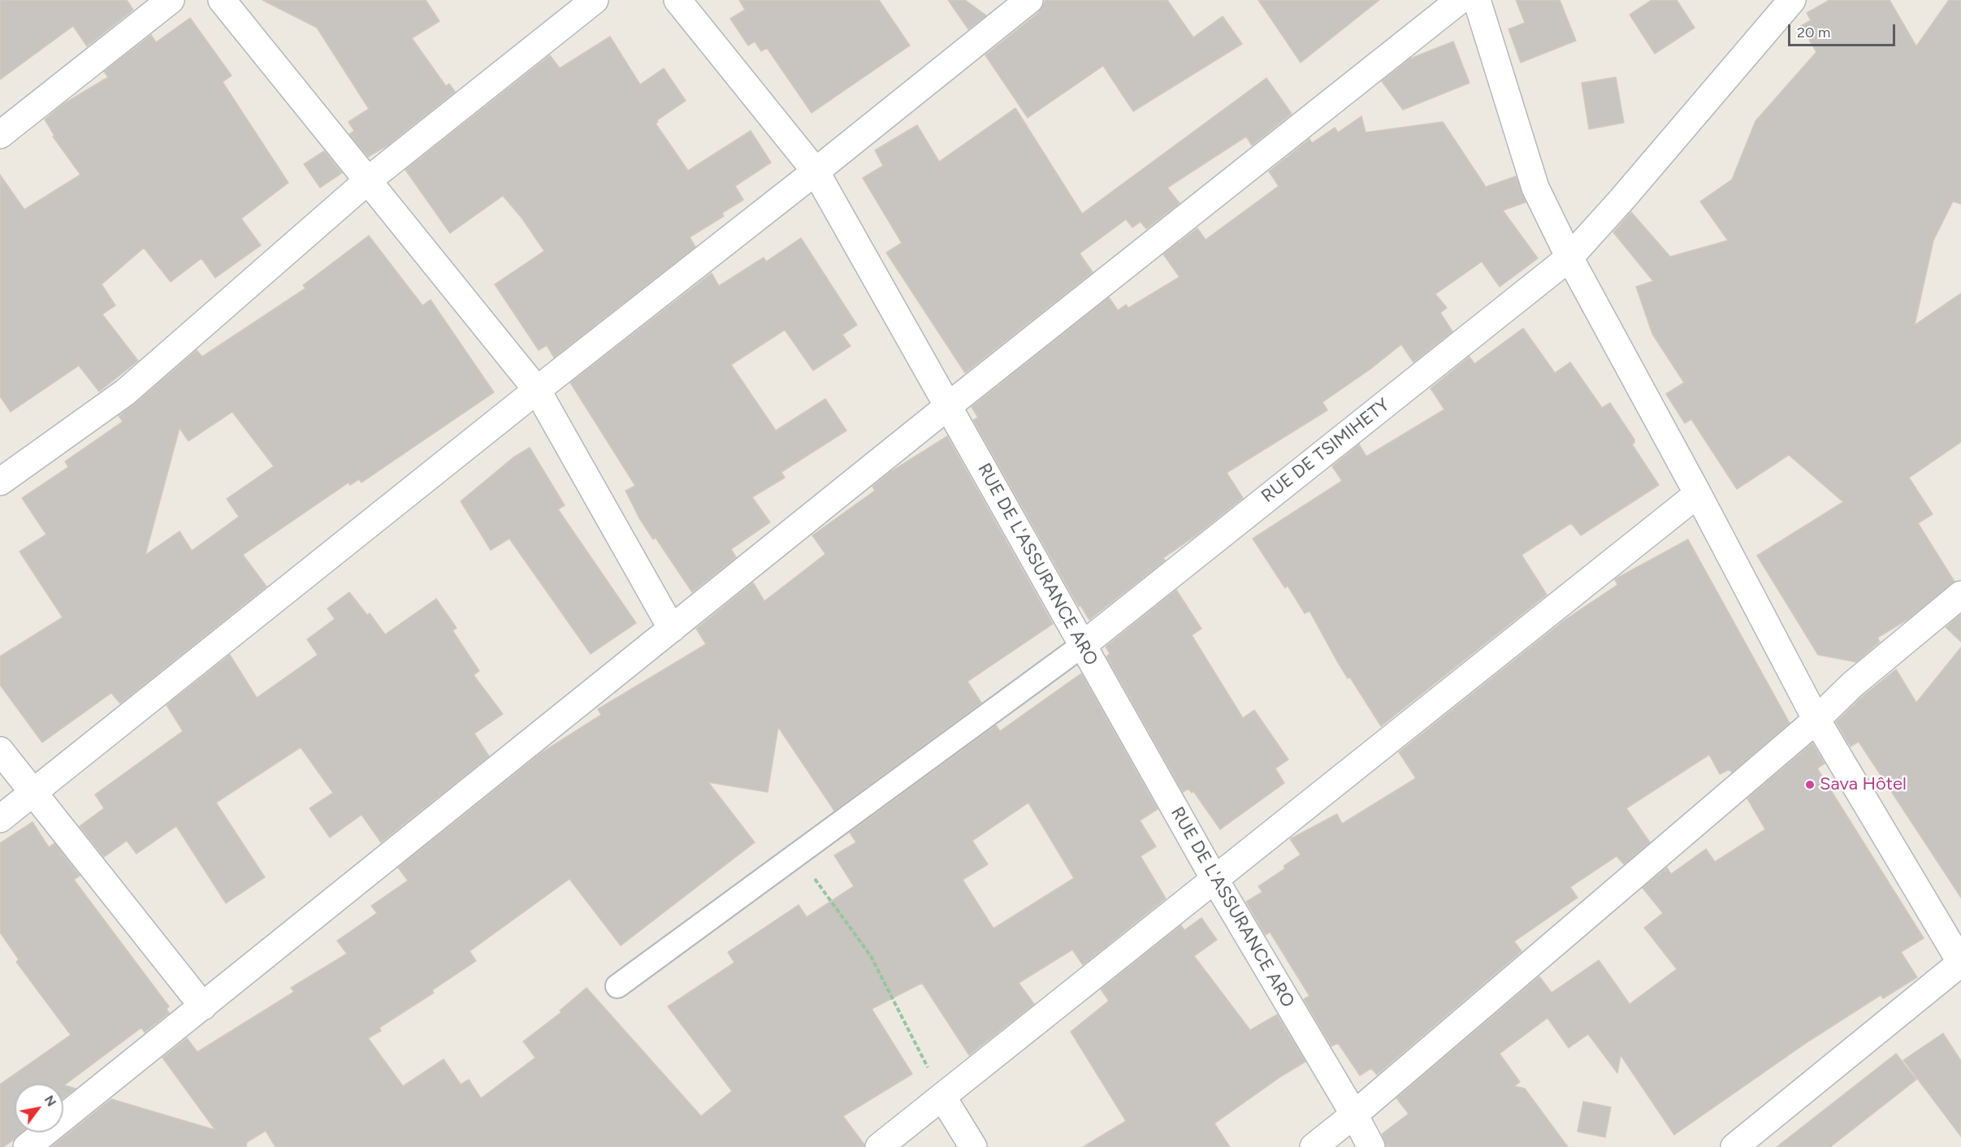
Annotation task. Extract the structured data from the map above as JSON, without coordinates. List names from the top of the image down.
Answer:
{
  "streets": {
    "street": ["RUE DE TSIMIHETY", "RUE DE L'ASSURANCE ARO"]
  },
  "crossings": [
    ["RUE DE TSIMIHETY", "RUE DE L'ASSURANCE ARO"]
  ],
  "places": ["Sava Hôtel"],
  "scale_bar": "20 m",
  "north": "top right"
}
